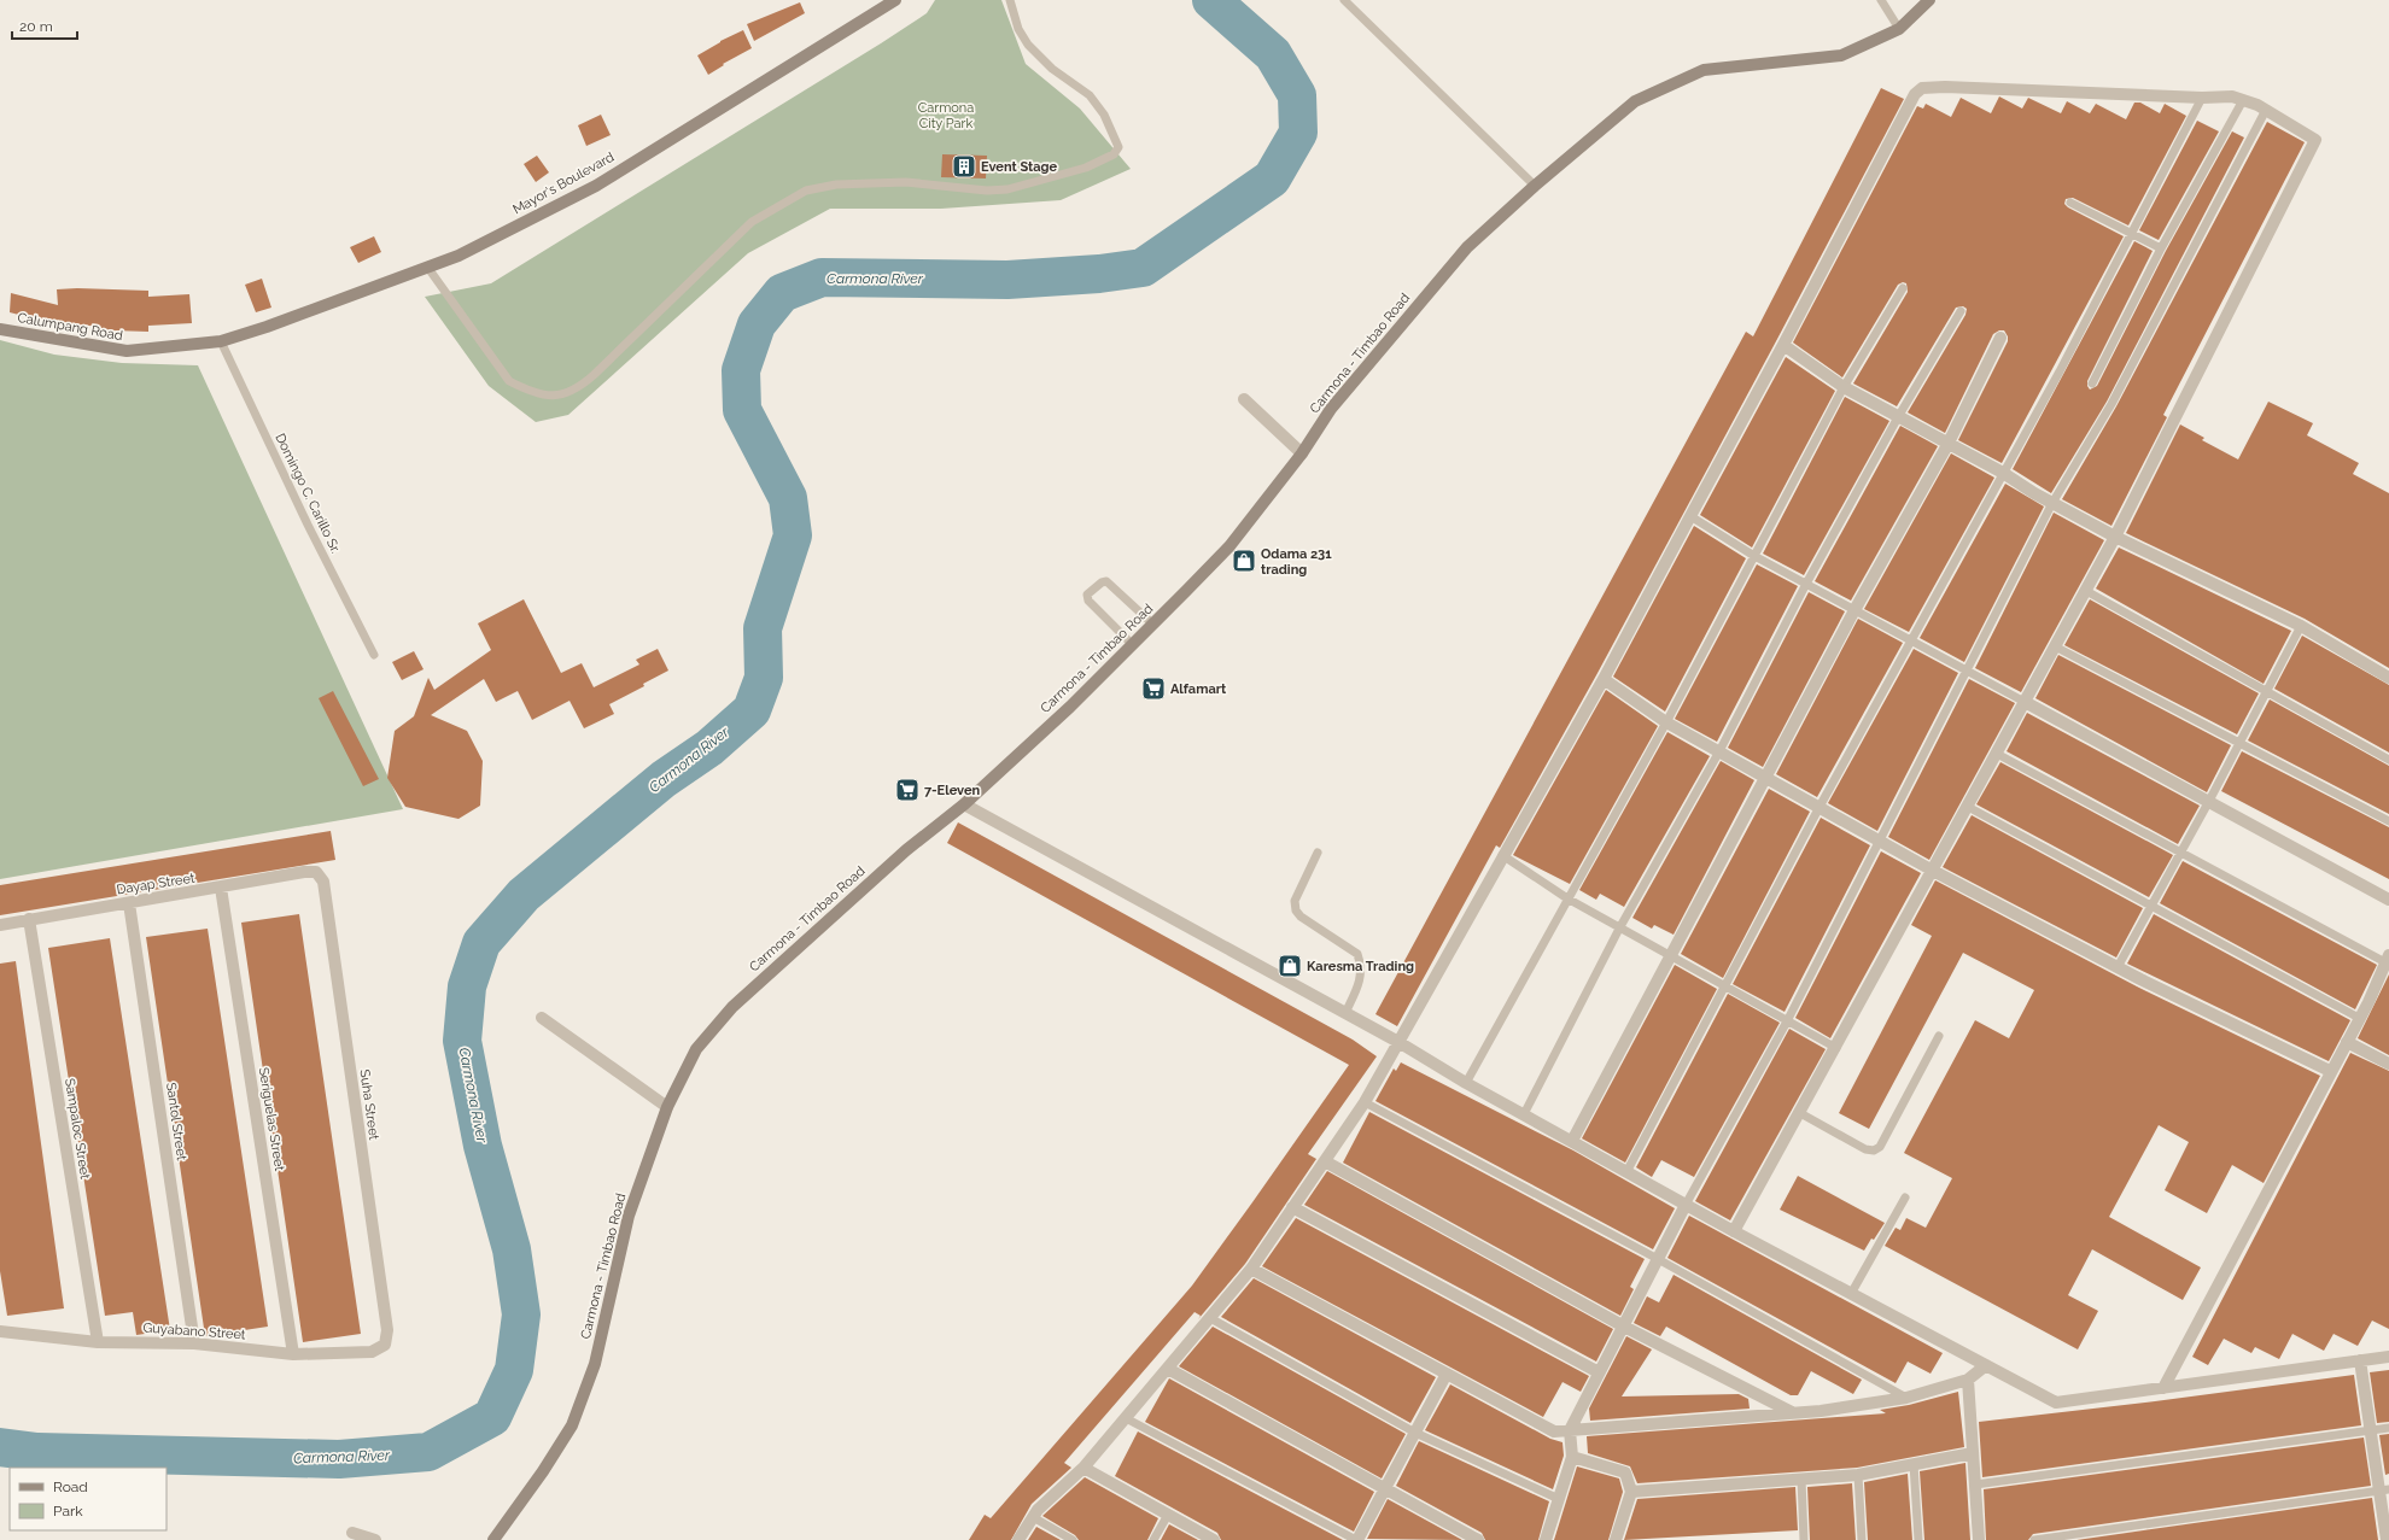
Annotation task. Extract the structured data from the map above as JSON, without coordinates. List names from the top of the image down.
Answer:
{
  "streets": {
    "main road": ["Mayor's Boulevard", "Calumpang Road", "Carmona - Timbao Road"],
    "street": [
      "Dayap Street",
      "Suha Street",
      "Seriguelas Street",
      "Santol Street",
      "Sampaloc Street",
      "Guyabano Street"
    ],
    "lane": ["Domingo C. Carillo Sr."]
  },
  "crossings": [
    ["Mayor's Boulevard", "Calumpang Road"],
    ["Mayor's Boulevard", "Domingo C. Carillo Sr."],
    ["Calumpang Road", "Domingo C. Carillo Sr."],
    ["Dayap Street", "Suha Street"],
    ["Dayap Street", "Seriguelas Street"],
    ["Dayap Street", "Santol Street"],
    ["Dayap Street", "Sampaloc Street"],
    ["Suha Street", "Guyabano Street"],
    ["Seriguelas Street", "Guyabano Street"],
    ["Santol Street", "Guyabano Street"],
    ["Sampaloc Street", "Guyabano Street"]
  ],
  "water": ["Carmona River"],
  "parks": ["Carmona City Park"],
  "places": {
    "building": ["Event Stage"],
    "shop": ["Odama 231 trading", "Karesma Trading"],
    "supermarket": ["Alfamart", "7-Eleven"]
  },
  "legend": ["Road", "Park"],
  "scale_bar": "20 m"
}
